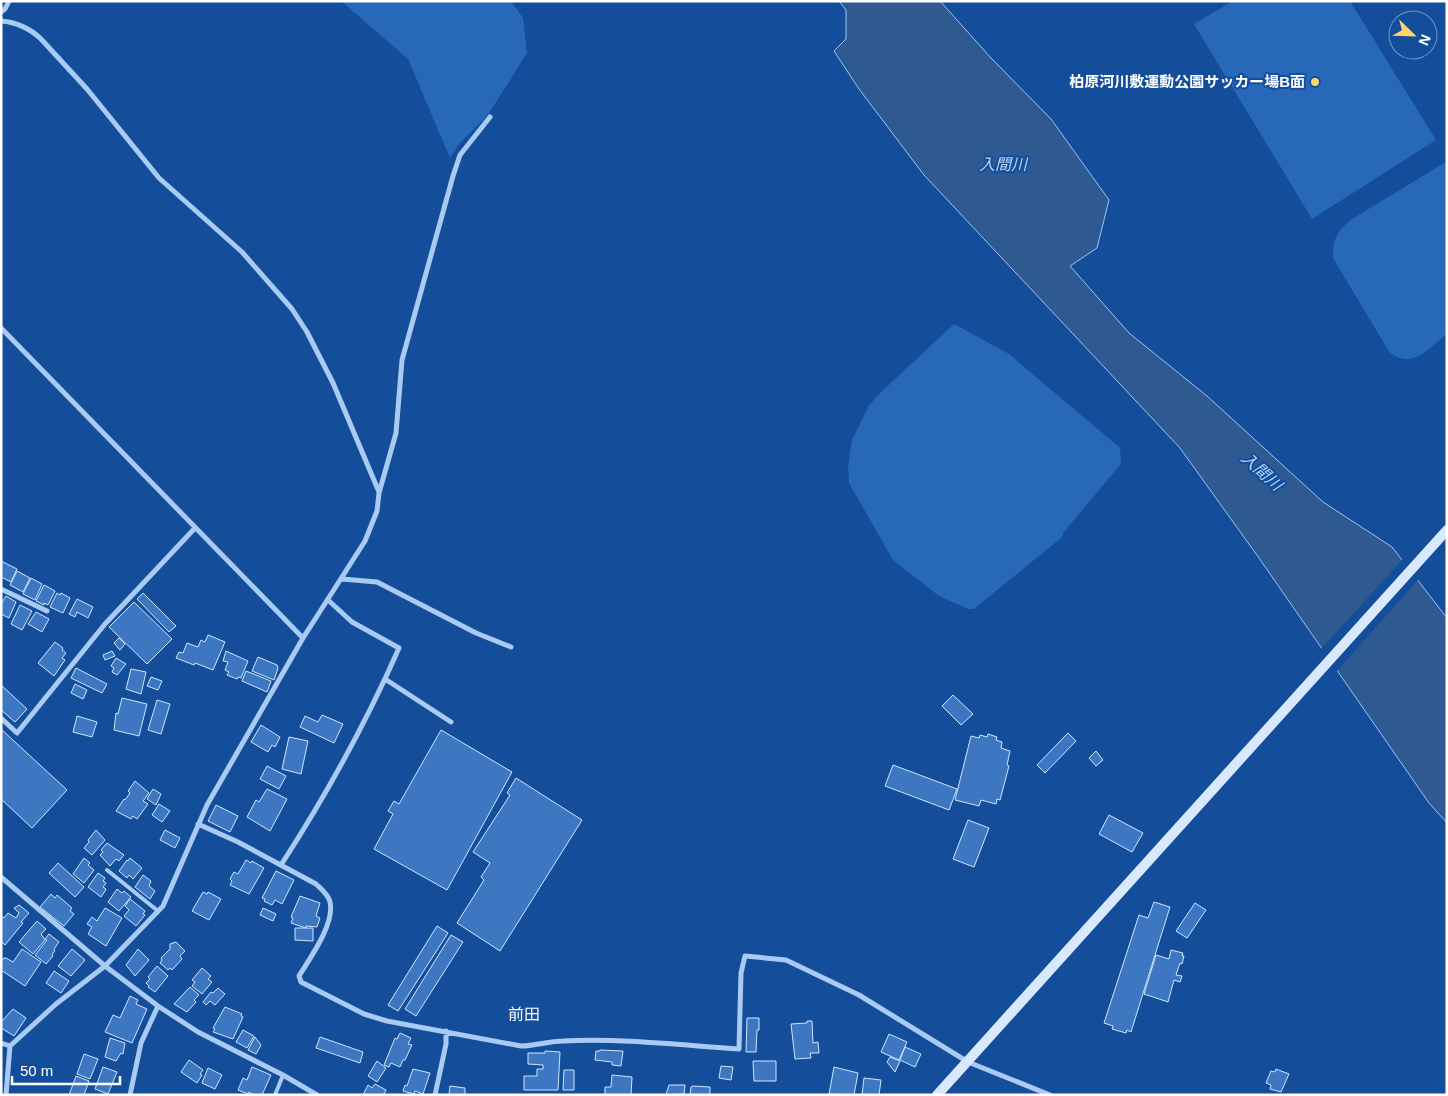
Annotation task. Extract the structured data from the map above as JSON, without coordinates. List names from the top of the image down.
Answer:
{
  "districts": ["前田"],
  "water": ["入間川"],
  "places": ["柏原河川敷運動公園サッカー場B面"],
  "scale_bar": "50 m",
  "north": "bottom right"
}
